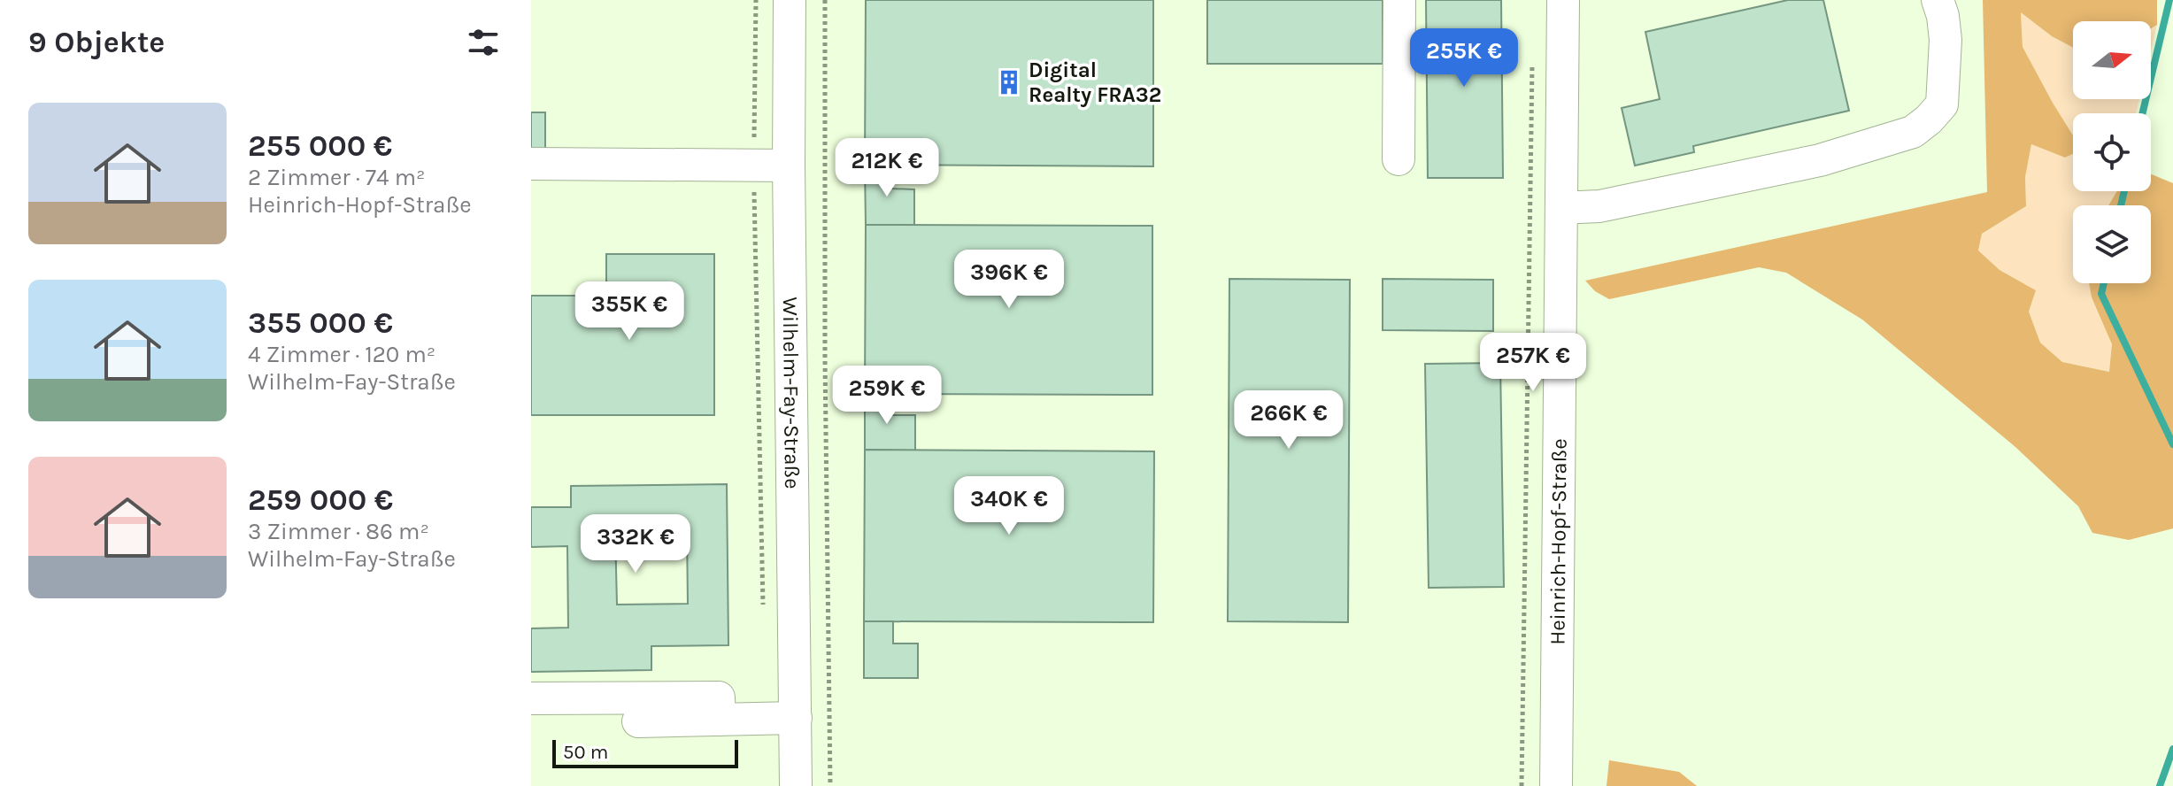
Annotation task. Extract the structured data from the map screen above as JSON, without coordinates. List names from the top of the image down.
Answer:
{
  "streets": {
    "street": ["Wilhelm-Fay-Straße", "Heinrich-Hopf-Straße"]
  },
  "places": {
    "building": ["Digital Realty FRA32"]
  },
  "scale_bar": "50 m",
  "north": "right",
  "page": {
    "heading": "9 Objekte",
    "price": [
      "255K €",
      "212K €",
      "396K €",
      "355K €",
      "257K €",
      "259K €",
      "266K €",
      "340K €",
      "332K €"
    ],
    "list": [
      {
        "name": "255 000 €",
        "note": "2 Zimmer · 74 m² · Heinrich-Hopf-Straße"
      },
      {
        "name": "355 000 €",
        "note": "4 Zimmer · 120 m² · Wilhelm-Fay-Straße"
      },
      {
        "name": "259 000 €",
        "note": "3 Zimmer · 86 m² · Wilhelm-Fay-Straße"
      }
    ],
    "scale": "50 m"
  }
}
